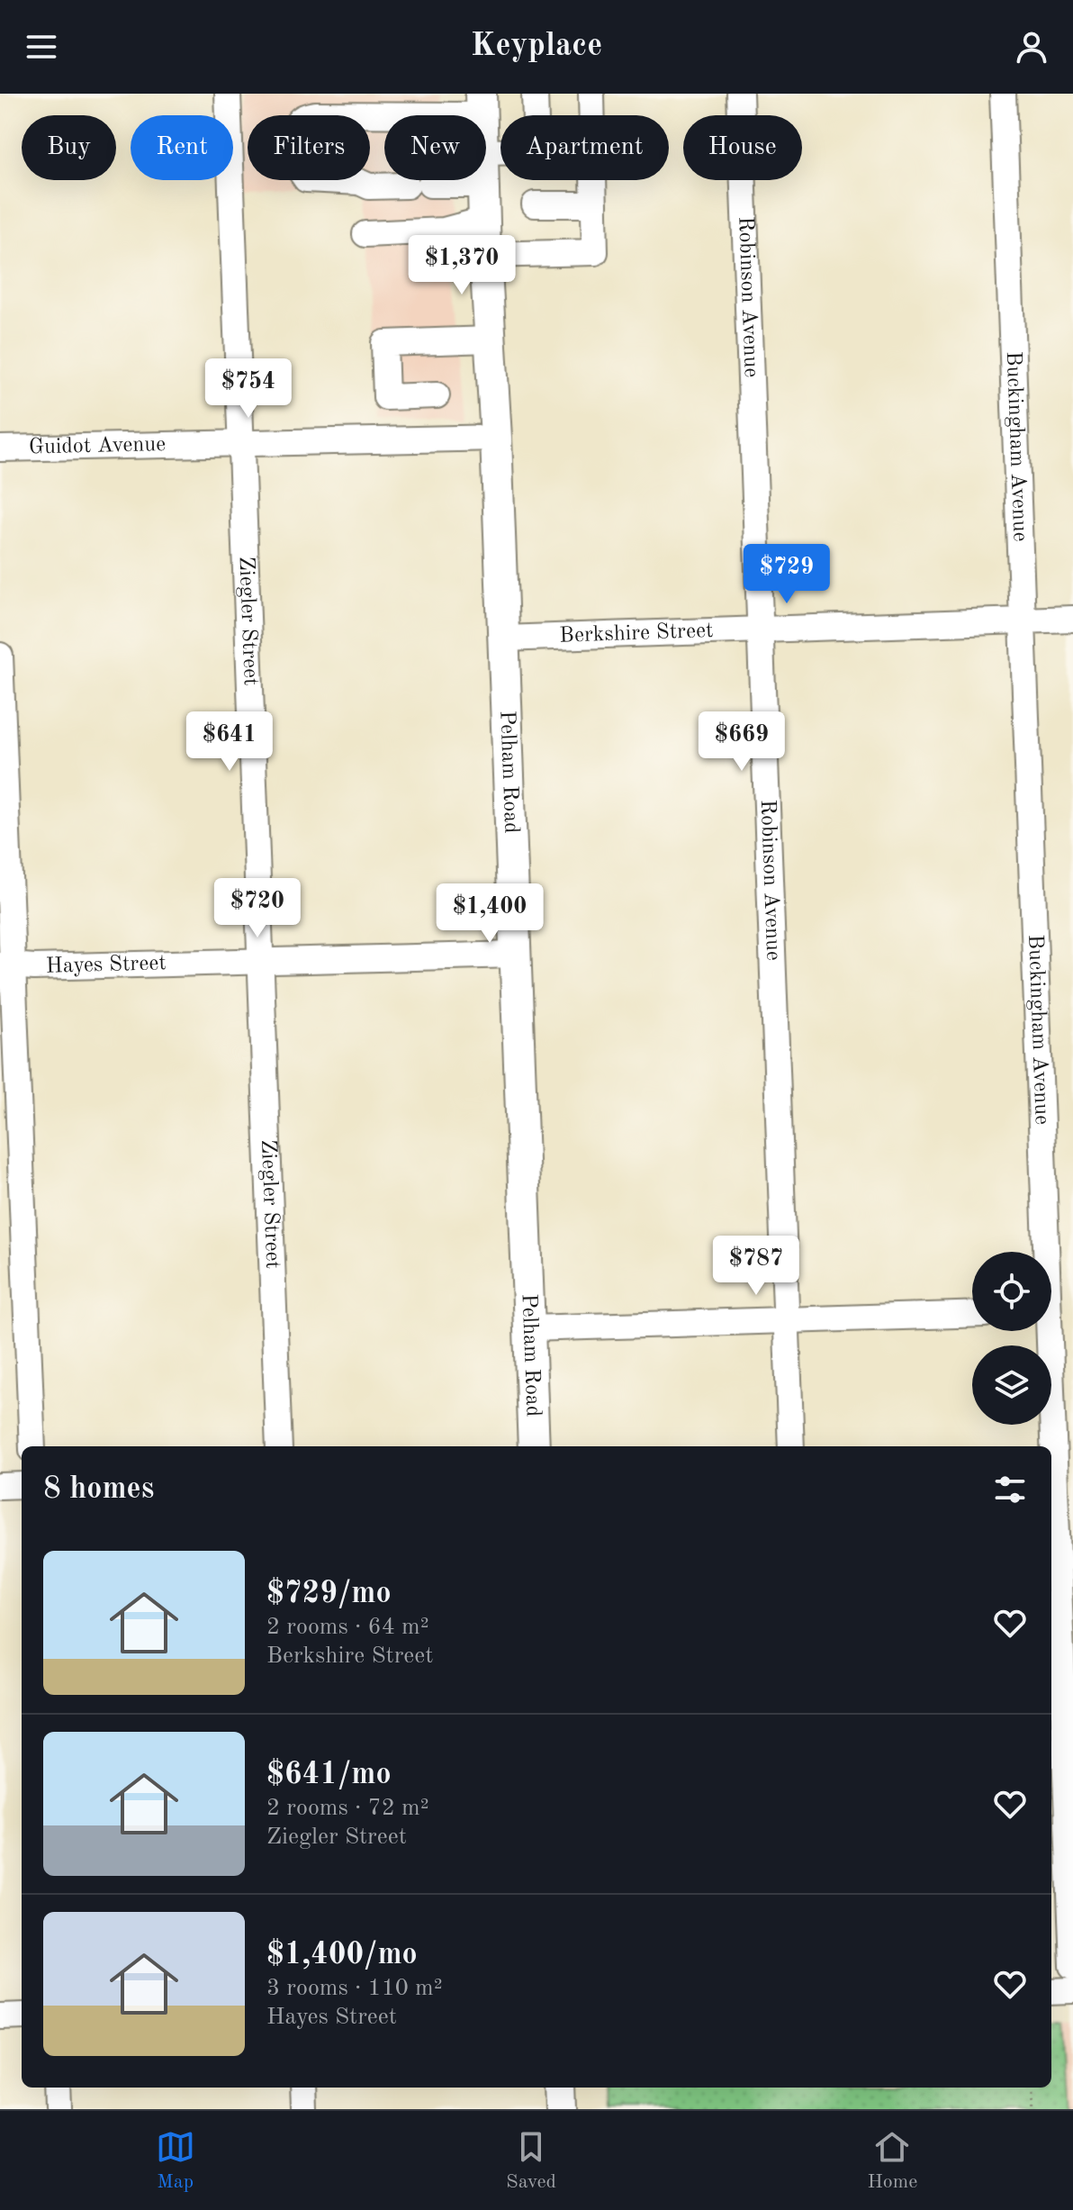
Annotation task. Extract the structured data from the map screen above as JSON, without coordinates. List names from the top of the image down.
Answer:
{
  "streets": {
    "main road": ["Pelham Road"],
    "street": [
      "Robinson Avenue",
      "Guidot Avenue",
      "Buckingham Avenue",
      "Ziegler Street",
      "Berkshire Street",
      "Hayes Street"
    ]
  },
  "crossings": [
    ["Robinson Avenue", "Berkshire Street"],
    ["Guidot Avenue", "Ziegler Street"],
    ["Guidot Avenue", "Pelham Road"],
    ["Buckingham Avenue", "Berkshire Street"],
    ["Ziegler Street", "Hayes Street"],
    ["Berkshire Street", "Pelham Road"],
    ["Pelham Road", "Hayes Street"]
  ],
  "page": {
    "header": "Keyplace",
    "chip": [
      "Buy",
      "Rent",
      "Filters",
      "New",
      "Apartment",
      "House"
    ],
    "price": [
      "$1,370",
      "$754",
      "$729",
      "$641",
      "$669",
      "$720",
      "$1,400",
      "$787"
    ],
    "heading": "8 homes",
    "list": [
      {
        "name": "$729/mo",
        "note": "2 rooms · 64 m² · Berkshire Street"
      },
      {
        "name": "$641/mo",
        "note": "2 rooms · 72 m² · Ziegler Street"
      },
      {
        "name": "$1,400/mo",
        "note": "3 rooms · 110 m² · Hayes Street"
      }
    ],
    "tabs": ["Map", "Saved", "Home"]
  }
}
